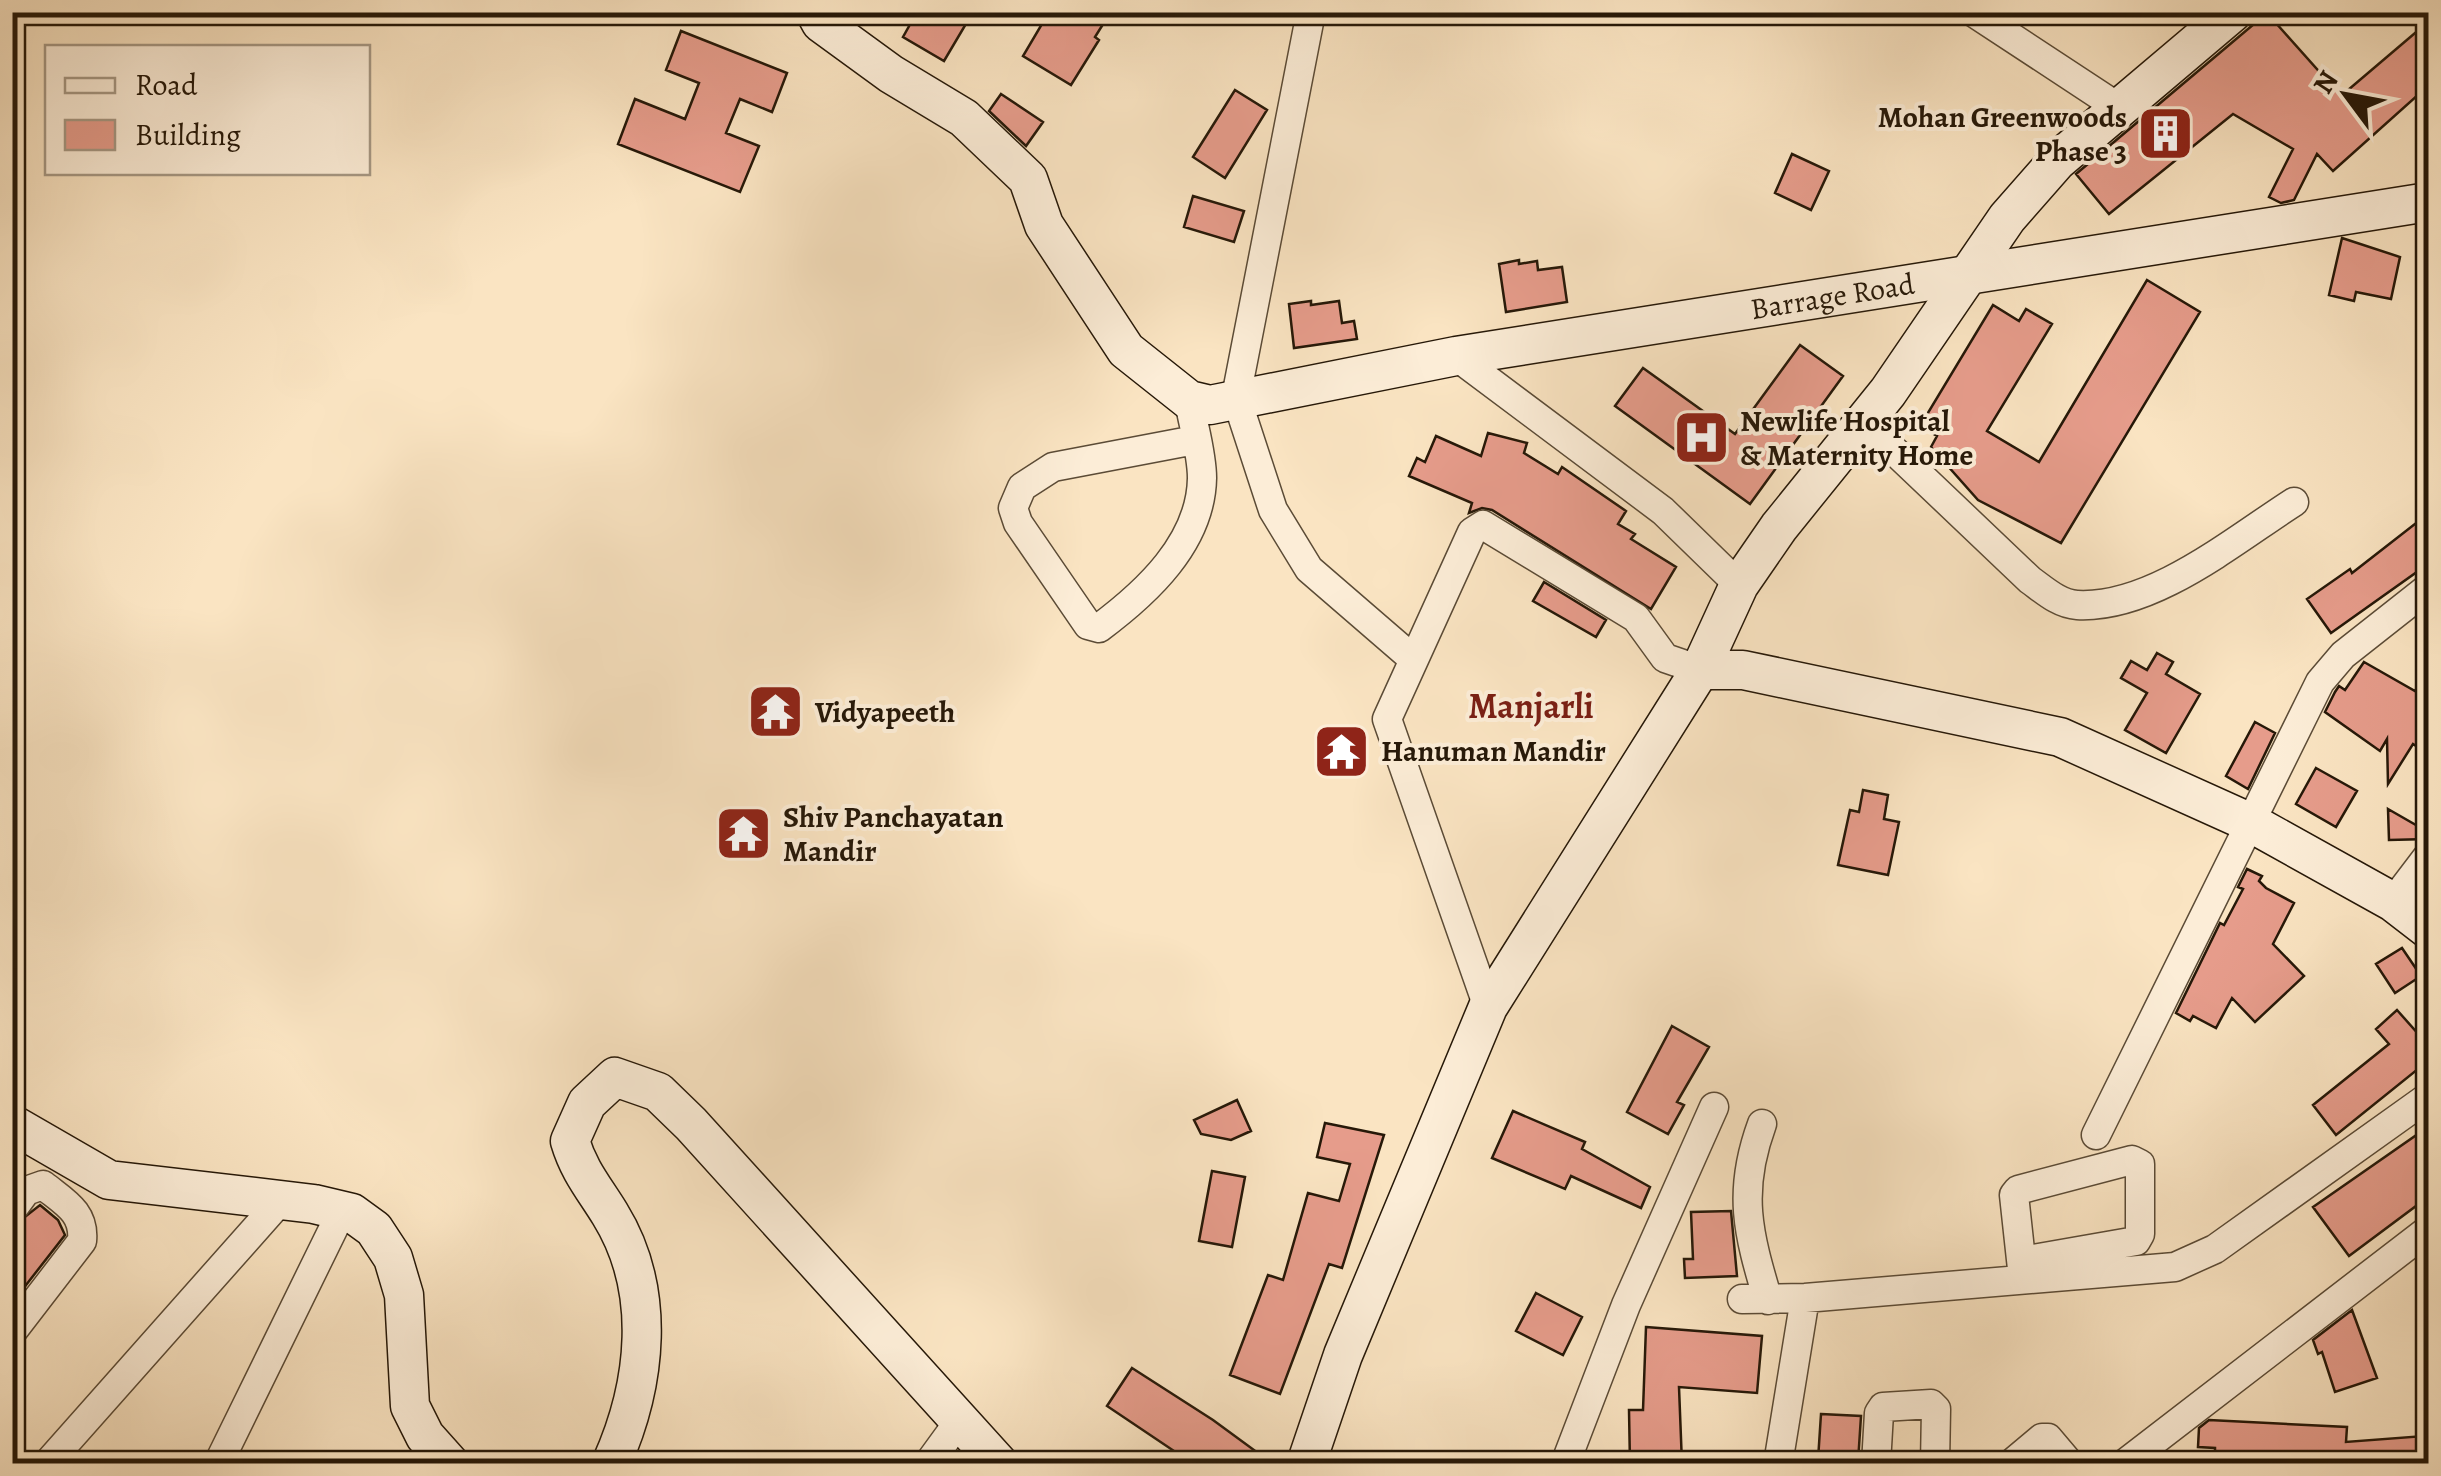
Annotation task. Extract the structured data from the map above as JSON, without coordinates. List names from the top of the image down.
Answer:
{
  "streets": {
    "street": ["Barrage Road"]
  },
  "districts": ["Manjarli"],
  "places": {
    "building": ["Mohan Greenwoods Phase 3"],
    "hospital": ["Newlife Hospital & Maternity Home"],
    "temple": ["Vidyapeeth", "Hanuman Mandir", "Shiv Panchayatan Mandir"]
  },
  "legend": ["Road", "Building"],
  "north": "top left"
}
